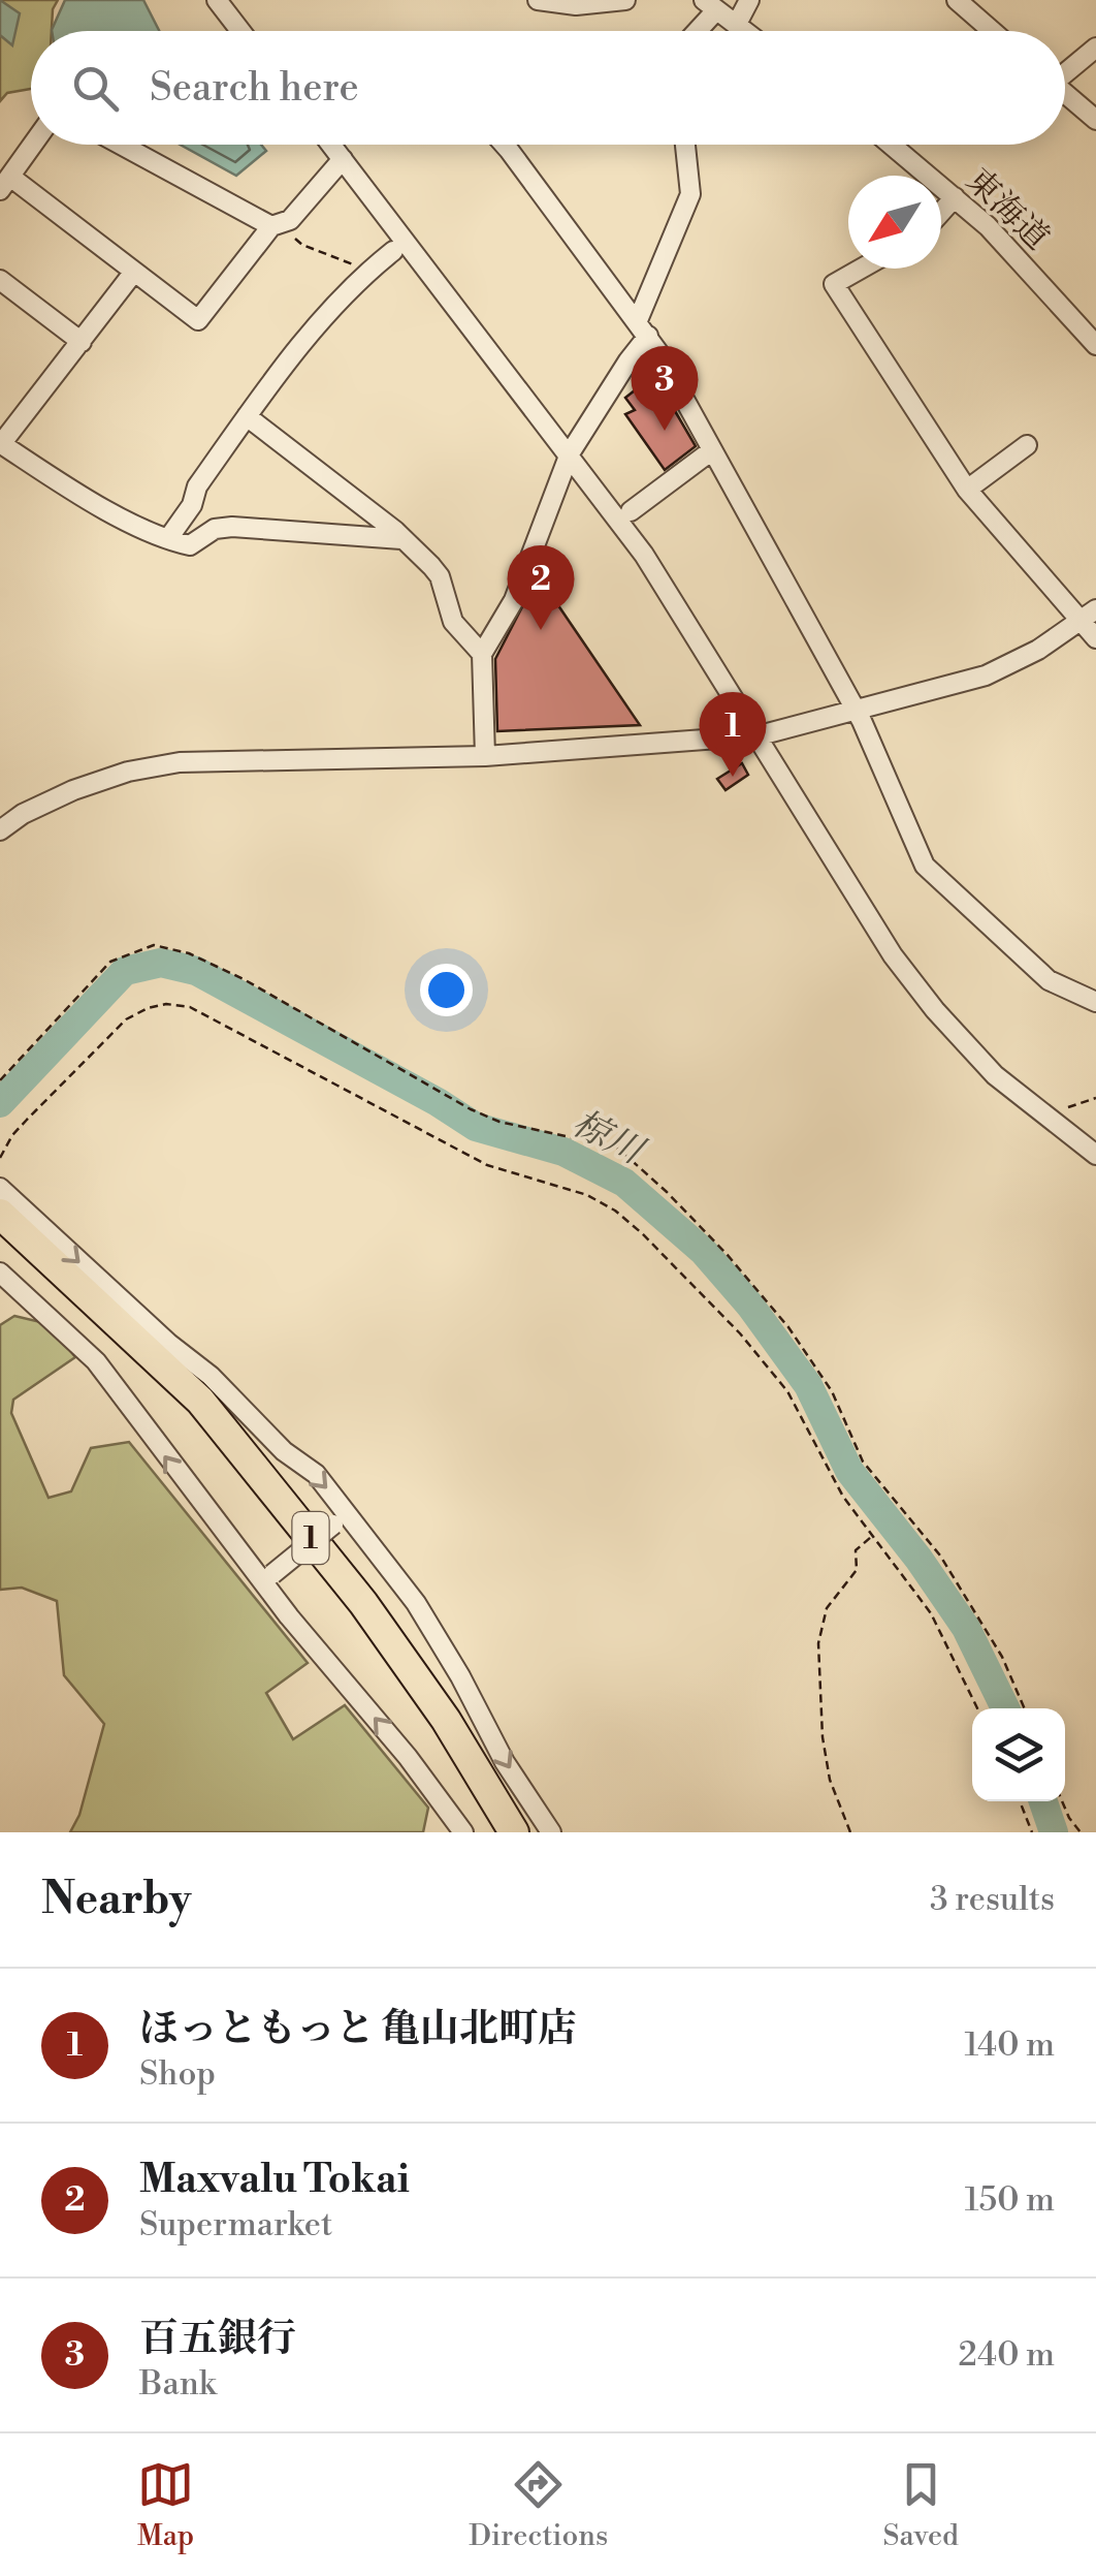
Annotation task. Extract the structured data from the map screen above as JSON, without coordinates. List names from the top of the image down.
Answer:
{
  "streets": {
    "highway": ["1"],
    "street": ["東海道"]
  },
  "water": ["椋川"],
  "north": "bottom left",
  "page": {
    "search": "Search here",
    "pins": ["3", "2", "1"],
    "heading": ["Nearby", "3 results"],
    "list": [
      {
        "mark": "1",
        "name": "ほっともっと 亀山北町店",
        "note": "Shop",
        "value": "140 m"
      },
      {
        "mark": "2",
        "name": "Maxvalu Tokai",
        "note": "Supermarket",
        "value": "150 m"
      },
      {
        "mark": "3",
        "name": "百五銀行",
        "note": "Bank",
        "value": "240 m"
      }
    ],
    "nav": ["Map", "Directions", "Saved"]
  }
}
